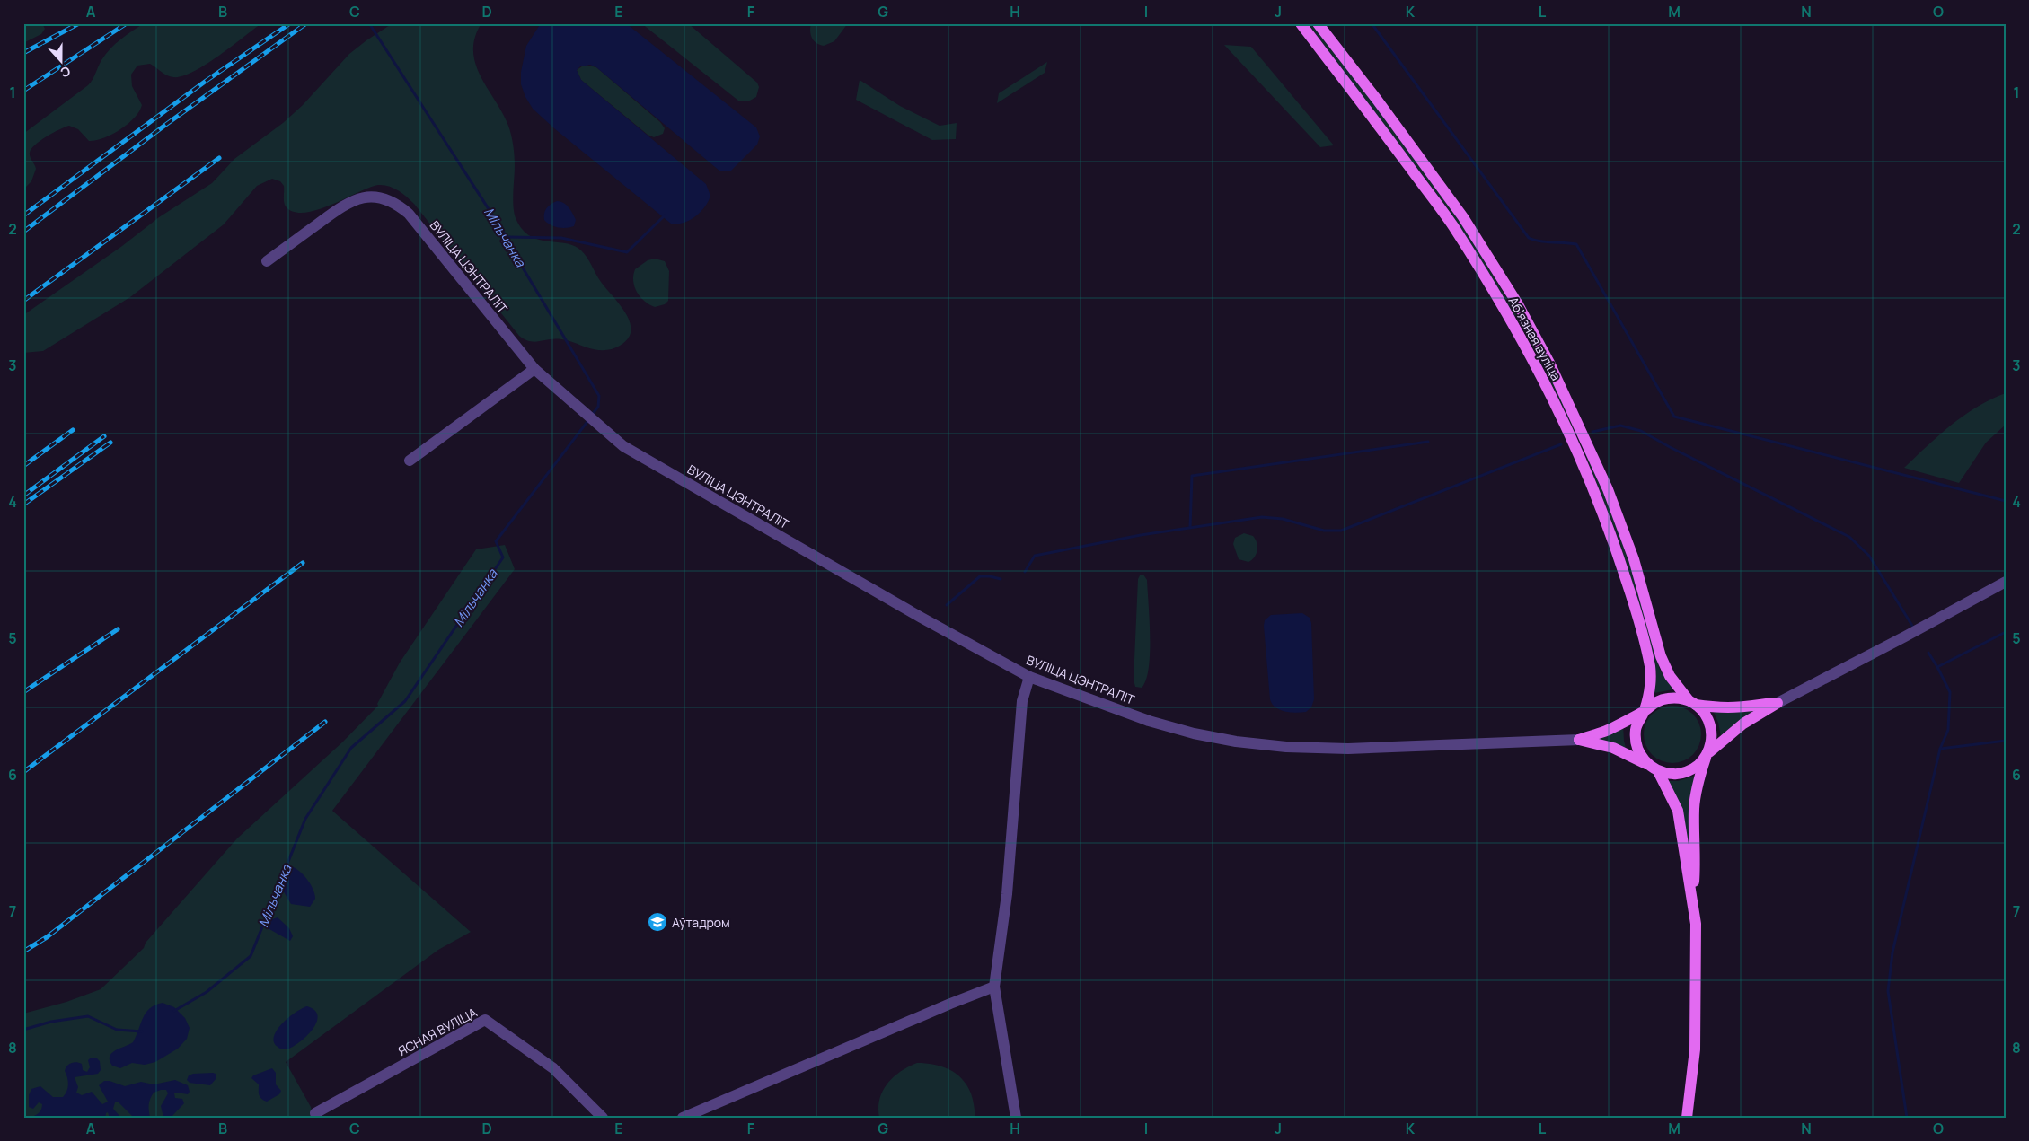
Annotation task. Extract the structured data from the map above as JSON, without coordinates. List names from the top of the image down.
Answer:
{
  "streets": {
    "main road": ["Абʼязная вуліца"],
    "street": ["ВУЛІЦА ЦЭНТРАЛІТ", "ЯСНАЯ ВУЛІЦА"]
  },
  "water": ["Мільчанка"],
  "places": {
    "school or university": ["Аўтадром"]
  },
  "north": "bottom",
  "grid": {
    "columns": [
      "A",
      "B",
      "C",
      "D",
      "E",
      "F",
      "G",
      "H",
      "I",
      "J",
      "K",
      "L",
      "M",
      "N",
      "O"
    ],
    "rows": [
      "1",
      "2",
      "3",
      "4",
      "5",
      "6",
      "7",
      "8"
    ]
  }
}
